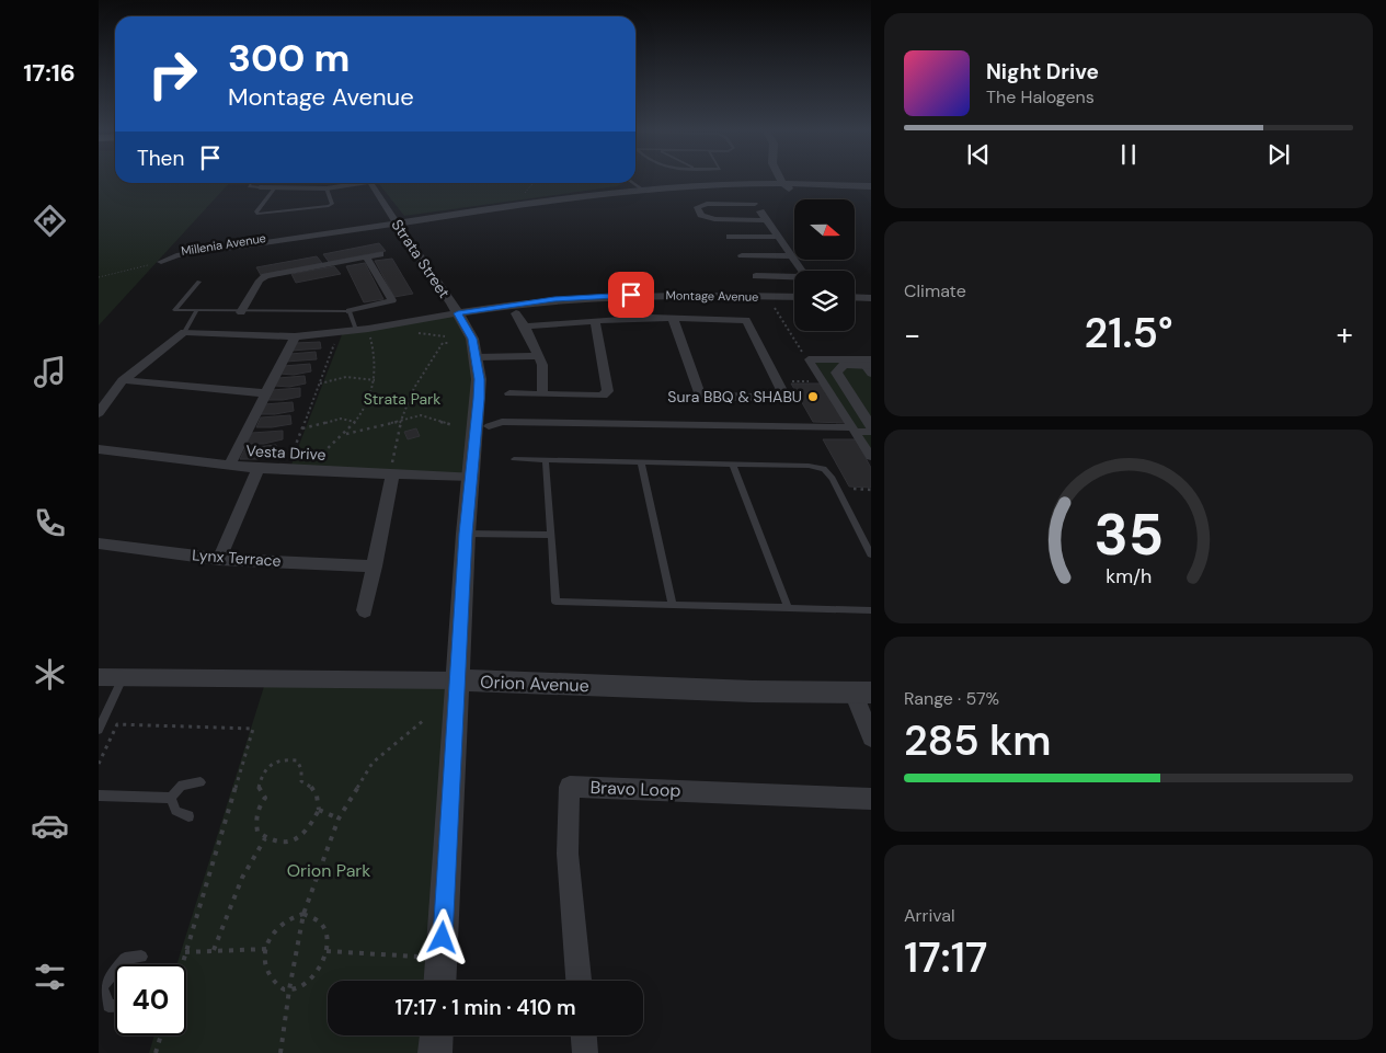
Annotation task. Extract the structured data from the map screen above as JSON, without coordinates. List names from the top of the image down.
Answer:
{
  "streets": {
    "street": [
      "Millenia Avenue",
      "Strata Street",
      "Montage Avenue",
      "Vesta Drive",
      "Lynx Terrace",
      "Orion Avenue",
      "Bravo Loop"
    ]
  },
  "crossings": [
    ["Millenia Avenue", "Strata Street"],
    ["Strata Street", "Montage Avenue"],
    ["Strata Street", "Vesta Drive"],
    ["Strata Street", "Orion Avenue"]
  ],
  "parks": ["Strata Park", "Orion Park"],
  "places": ["Sura BBQ & SHABU"],
  "north": "right",
  "page": {
    "tabs": "17:16",
    "turn": ["300 m", "Montage Avenue"],
    "song": ["Night Drive", "The Halogens"],
    "then": "Then",
    "tile": [
      "Climate",
      ["Range · 57%", "285 km"],
      ["Arrival", "17:17"]
    ],
    "heat": ["−", "21.5°", "+"],
    "limit": "40",
    "trip": "17:17 · 1 min · 410 m",
    "gauge": ["35", "km/h"]
  }
}
